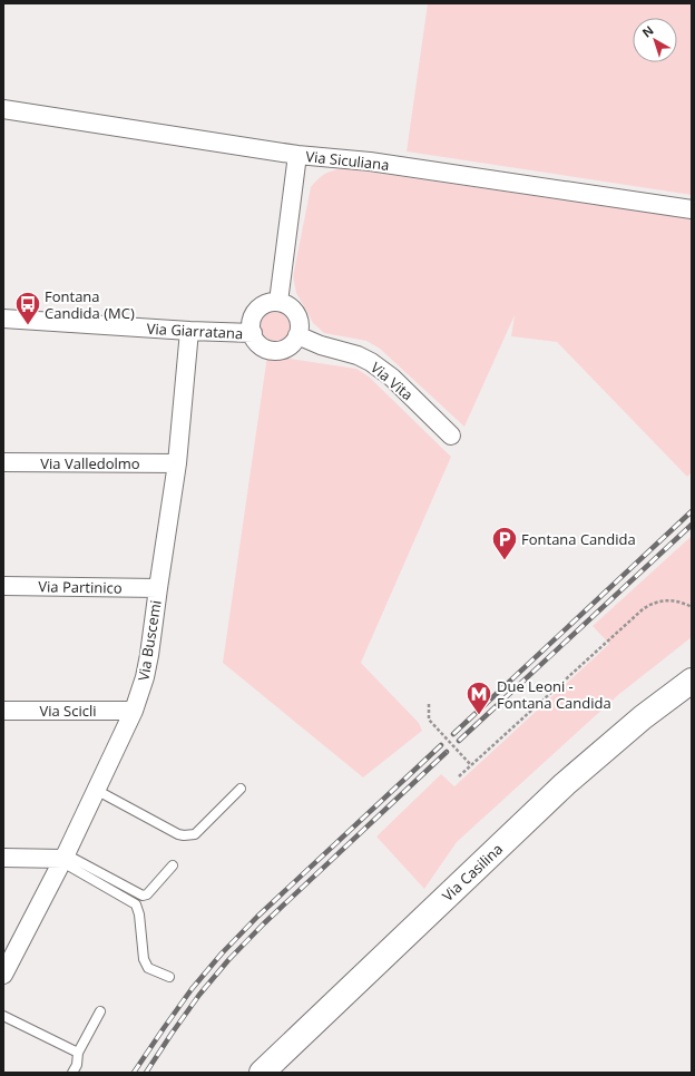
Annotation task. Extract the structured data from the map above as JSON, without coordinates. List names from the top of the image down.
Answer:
{
  "streets": {
    "main road": ["Via Casilina"],
    "street": [
      "Via Siculiana",
      "Via Giarratana",
      "Via Vita",
      "Via Valledolmo",
      "Via Partinico",
      "Via Buscemi",
      "Via Scicli"
    ]
  },
  "crossings": [
    ["Via Giarratana", "Via Vita"],
    ["Via Giarratana", "Via Buscemi"],
    ["Via Valledolmo", "Via Buscemi"],
    ["Via Partinico", "Via Buscemi"],
    ["Via Buscemi", "Via Scicli"]
  ],
  "places": {
    "bus stop": ["Fontana Candida (MC)"],
    "parking": ["Fontana Candida"],
    "metro station": ["Due Leoni - Fontana Candida"]
  },
  "north": "top left"
}
